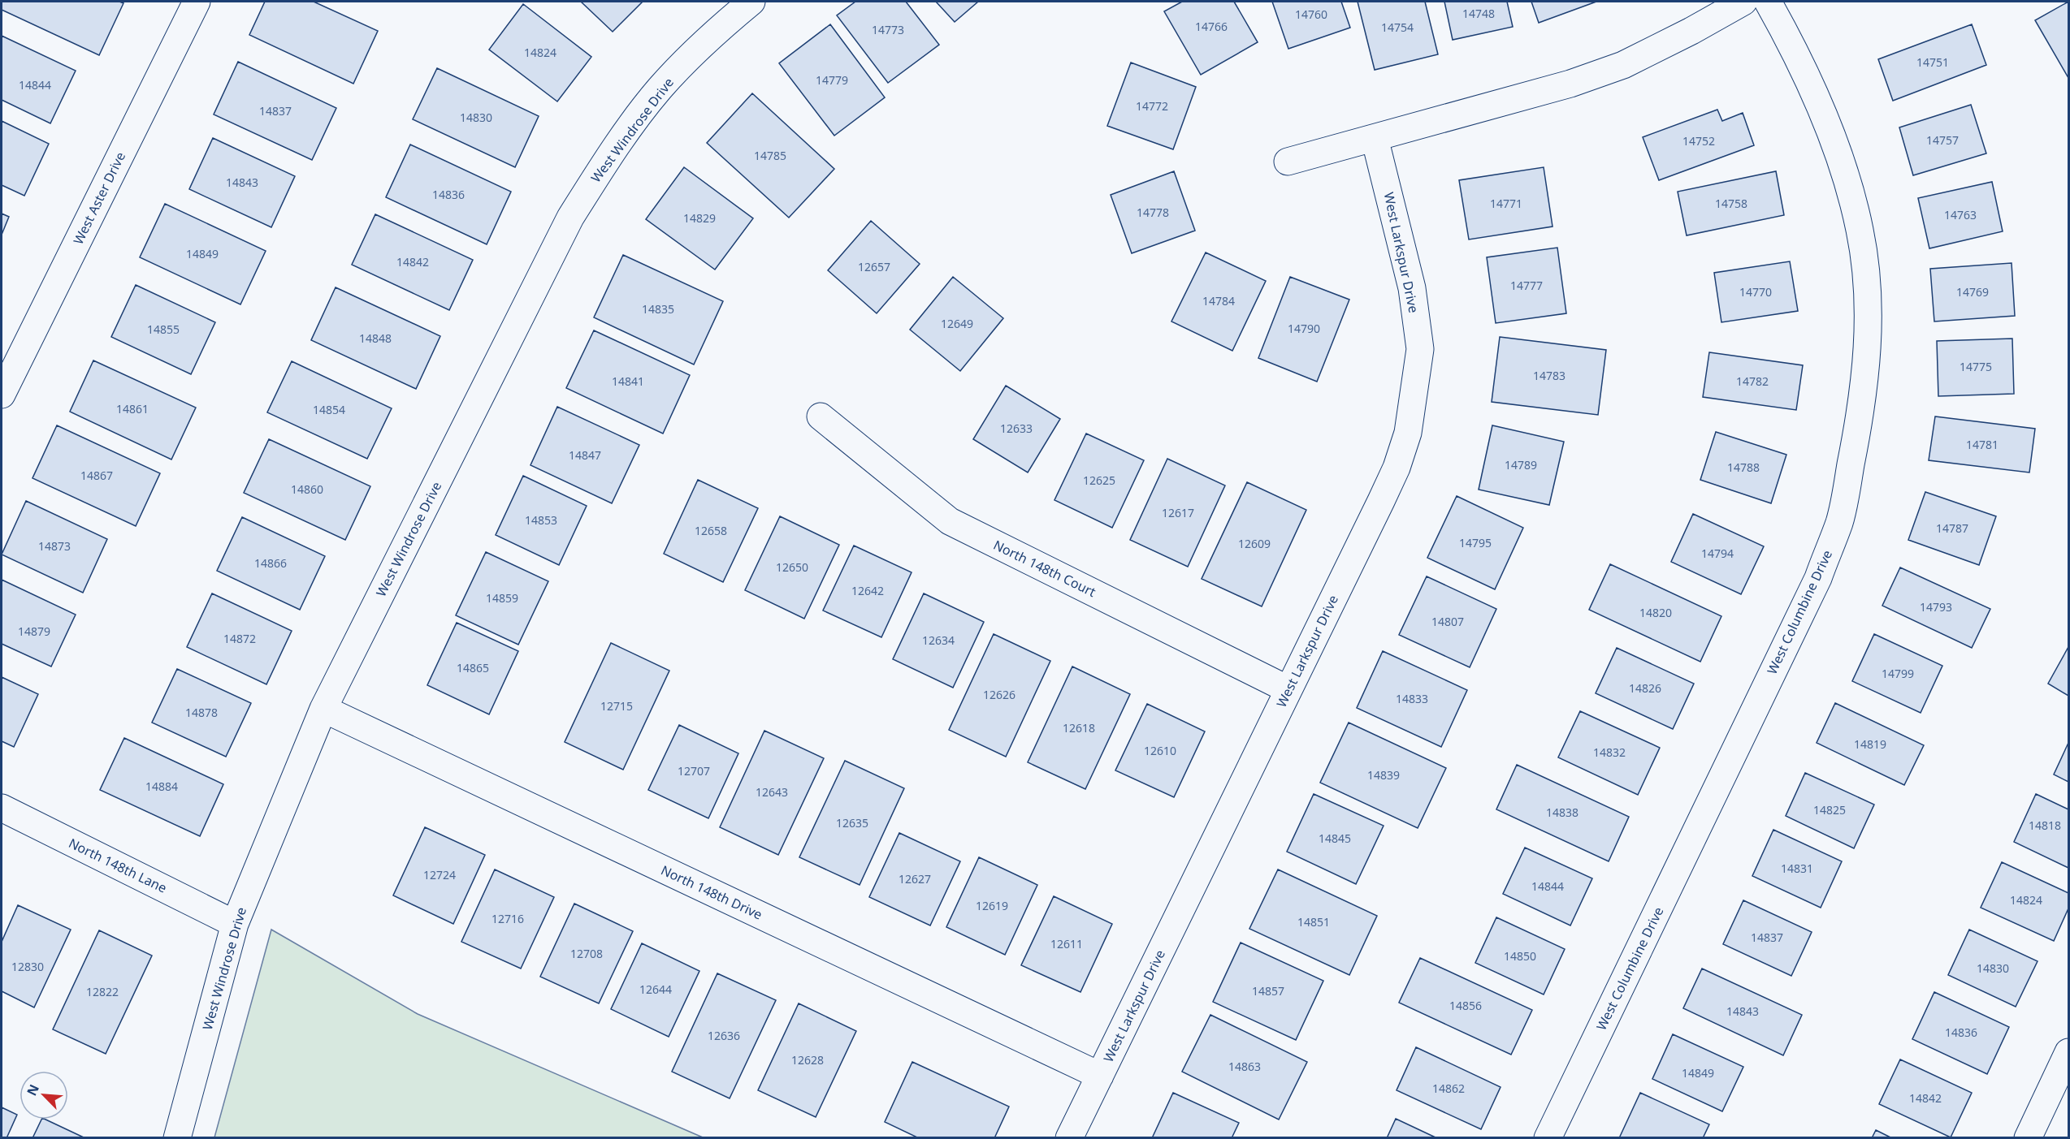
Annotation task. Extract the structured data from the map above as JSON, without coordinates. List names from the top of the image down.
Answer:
{
  "streets": {
    "street": [
      "West Windrose Drive",
      "West Aster Drive",
      "West Larkspur Drive",
      "North 148th Court",
      "West Columbine Drive",
      "North 148th Lane",
      "North 148th Drive"
    ]
  },
  "crossings": [
    ["West Windrose Drive", "North 148th Lane"],
    ["West Windrose Drive", "North 148th Drive"],
    ["West Larkspur Drive", "North 148th Court"],
    ["West Larkspur Drive", "North 148th Drive"]
  ],
  "house_numbers": [
    "14748",
    "14760",
    "14766",
    "14754",
    "14773",
    "14824",
    "14751",
    "14779",
    "14844",
    "14772",
    "14837",
    "14830",
    "14757",
    "14752",
    "14785",
    "14843",
    "14836",
    "14771",
    "14758",
    "14778",
    "14763",
    "14829",
    "14849",
    "14842",
    "12657",
    "14777",
    "14770",
    "14769",
    "14784",
    "14835",
    "12649",
    "14790",
    "14855",
    "14848",
    "14775",
    "14783",
    "14841",
    "14782",
    "14861",
    "14854",
    "12633",
    "14781",
    "14847",
    "14789",
    "14788",
    "14867",
    "12625",
    "14860",
    "12617",
    "14853",
    "14787",
    "12658",
    "14795",
    "12609",
    "14873",
    "14794",
    "14866",
    "12650",
    "12642",
    "14859",
    "14793",
    "14820",
    "14807",
    "14879",
    "14872",
    "12634",
    "14865",
    "14799",
    "14826",
    "12626",
    "14833",
    "12715",
    "14878",
    "12618",
    "14819",
    "12610",
    "14832",
    "12707",
    "14839",
    "14884",
    "12643",
    "14825",
    "14838",
    "12635",
    "14818",
    "14845",
    "14831",
    "12724",
    "12627",
    "14844",
    "14824",
    "12619",
    "12716",
    "14851",
    "14837",
    "12611",
    "12708",
    "14850",
    "12830",
    "14830",
    "12644",
    "14857",
    "12822",
    "14856",
    "14843",
    "14836",
    "12636",
    "12628",
    "14863",
    "14849",
    "14862",
    "14842"
  ],
  "north": "top left"
}
